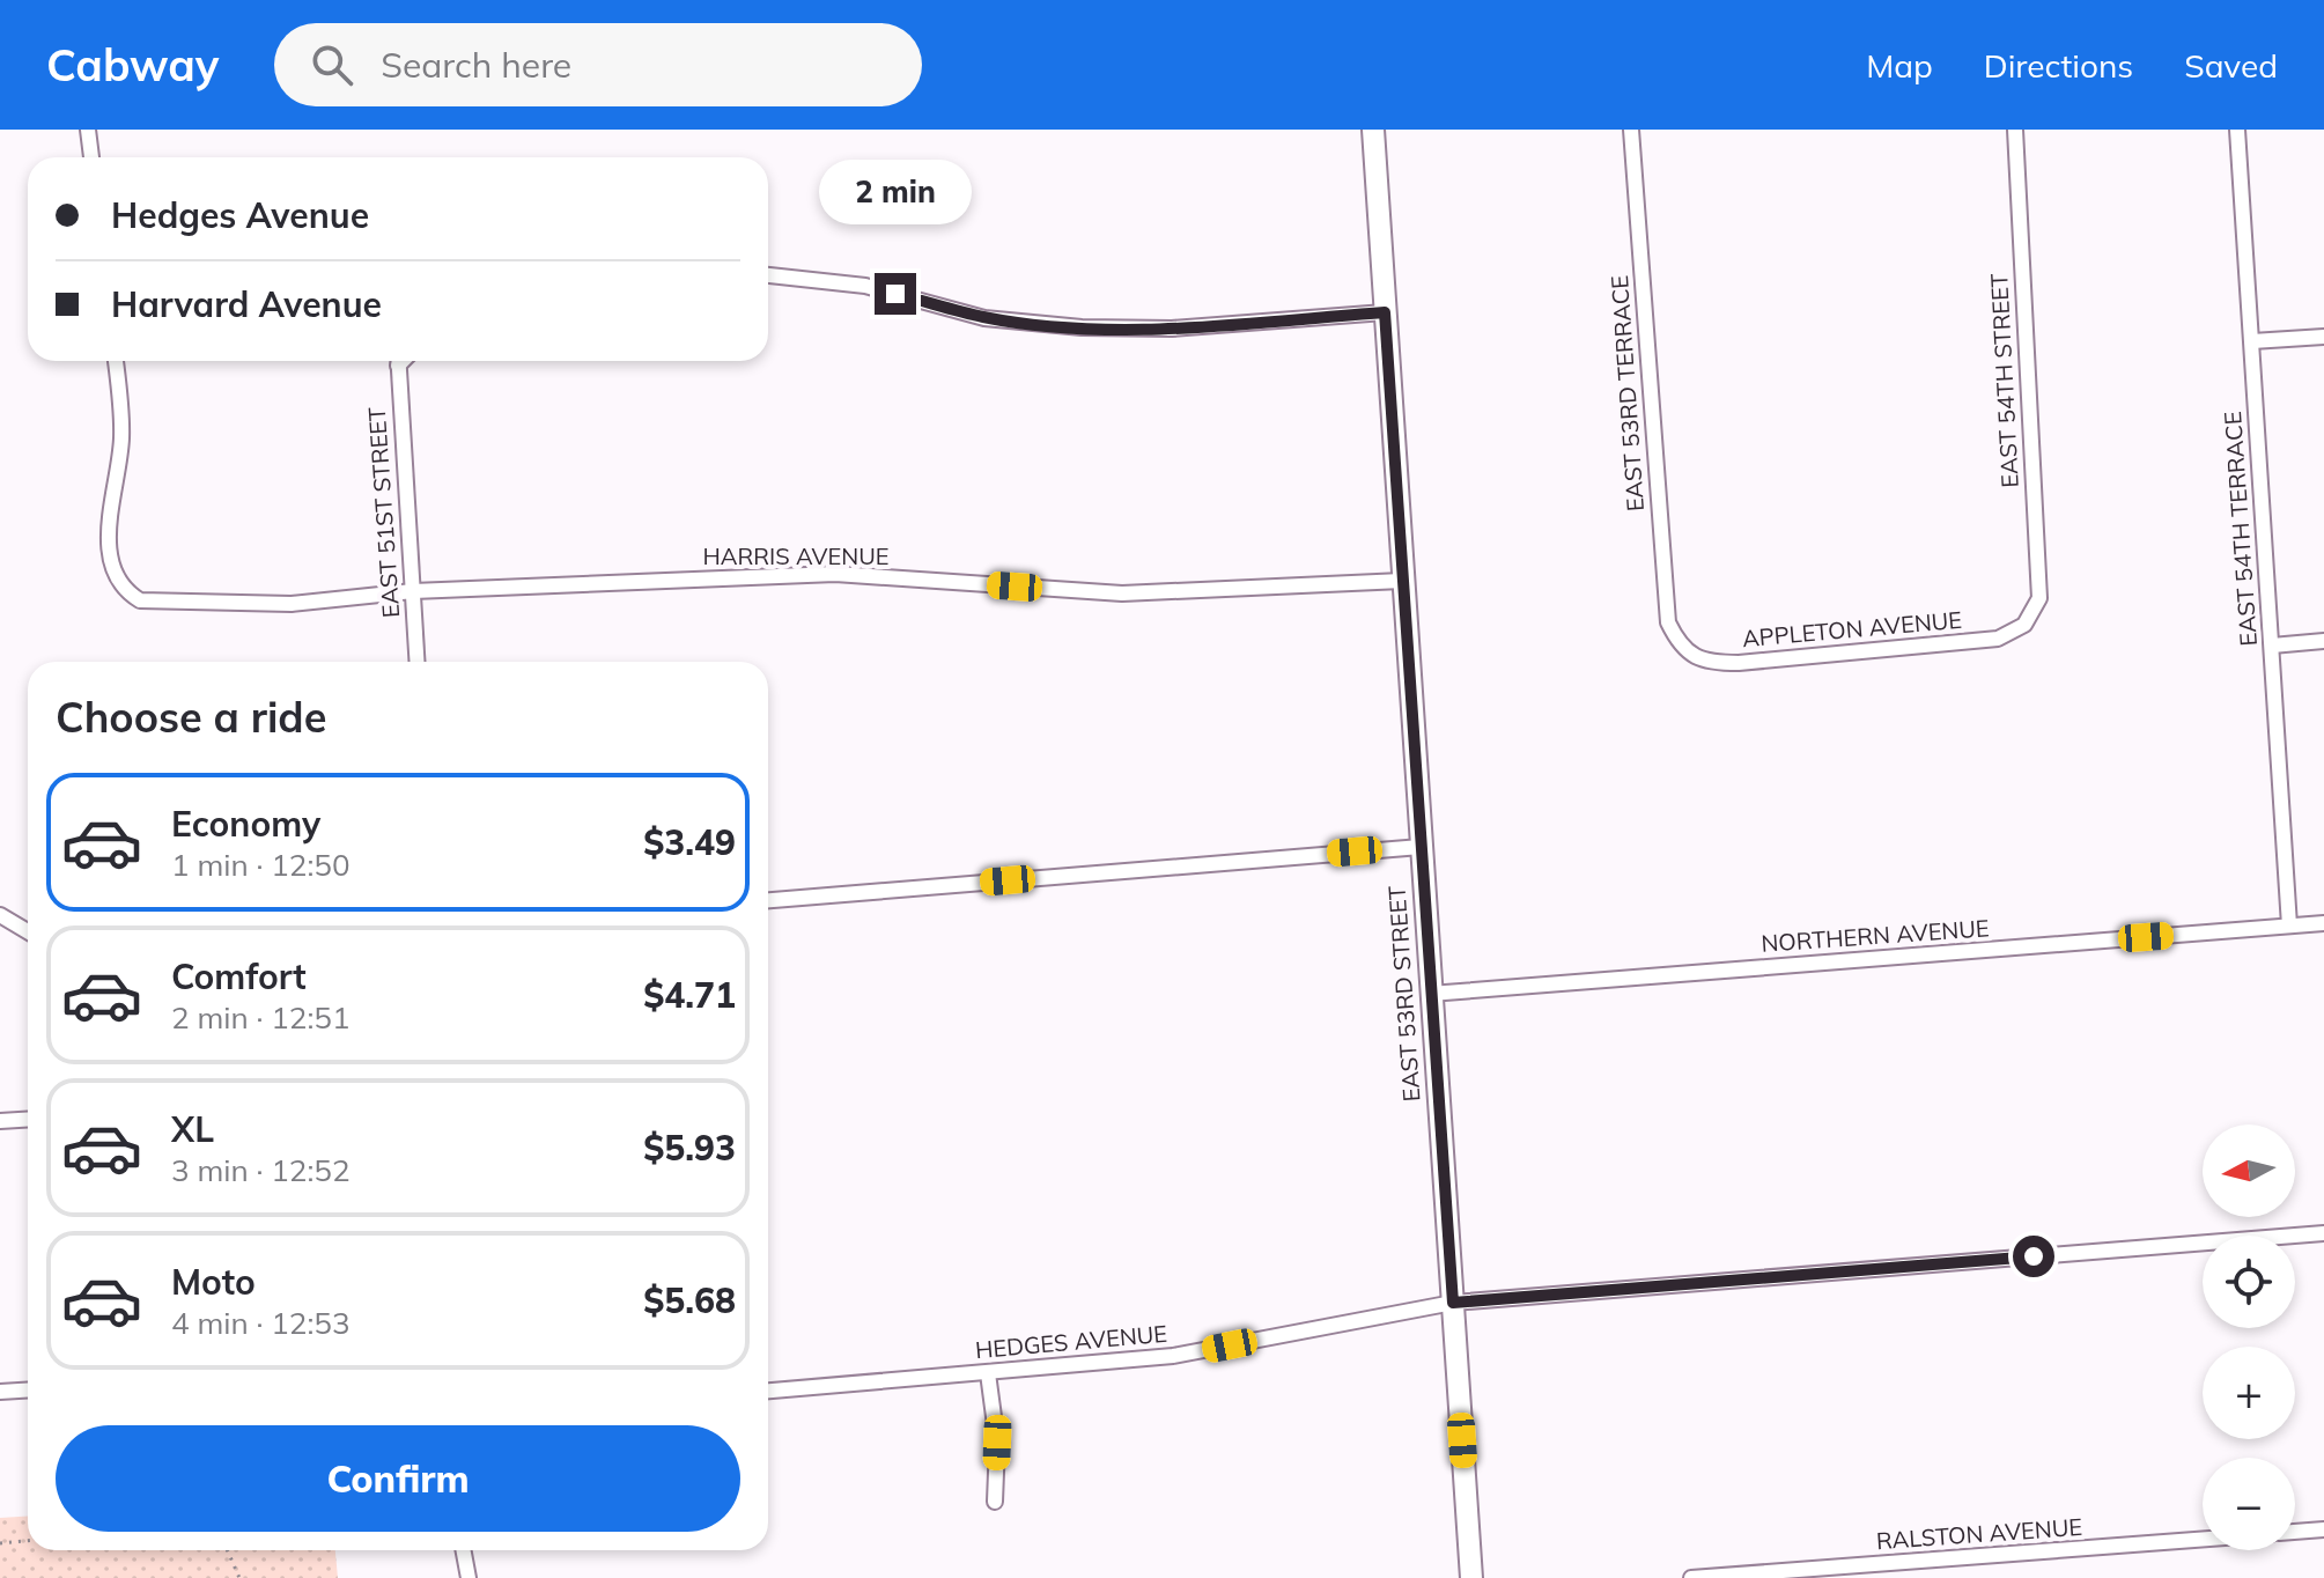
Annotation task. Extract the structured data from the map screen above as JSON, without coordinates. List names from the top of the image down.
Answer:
{
  "streets": {
    "street": [
      "EAST 54TH STREET",
      "EAST 53RD TERRACE",
      "EAST 51ST STREET",
      "EAST 54TH TERRACE",
      "HARRIS AVENUE",
      "APPLETON AVENUE",
      "NORTHERN AVENUE",
      "EAST 53RD STREET",
      "HEDGES AVENUE",
      "RALSTON AVENUE"
    ]
  },
  "crossings": [
    ["EAST 54TH STREET", "APPLETON AVENUE"],
    ["EAST 53RD TERRACE", "APPLETON AVENUE"],
    ["EAST 51ST STREET", "HARRIS AVENUE"],
    ["EAST 54TH TERRACE", "NORTHERN AVENUE"],
    ["HARRIS AVENUE", "EAST 53RD STREET"],
    ["NORTHERN AVENUE", "EAST 53RD STREET"],
    ["EAST 53RD STREET", "HEDGES AVENUE"]
  ],
  "north": "left",
  "page": {
    "header": "Cabway",
    "search": "Search here",
    "nav": ["Map", "Directions", "Saved"],
    "banner": ["Hedges Avenue", "Harvard Avenue"],
    "bubble": "2 min",
    "heading": "Choose a ride",
    "list": [
      {
        "name": "Economy",
        "note": "1 min · 12:50",
        "value": "$3.49"
      },
      {
        "name": "Comfort",
        "note": "2 min · 12:51",
        "value": "$4.71"
      },
      {
        "name": "XL",
        "note": "3 min · 12:52",
        "value": "$5.93"
      },
      {
        "name": "Moto",
        "note": "4 min · 12:53",
        "value": "$5.68"
      }
    ],
    "map_buttons": ["+", "−"],
    "buttons": "Confirm"
  }
}
